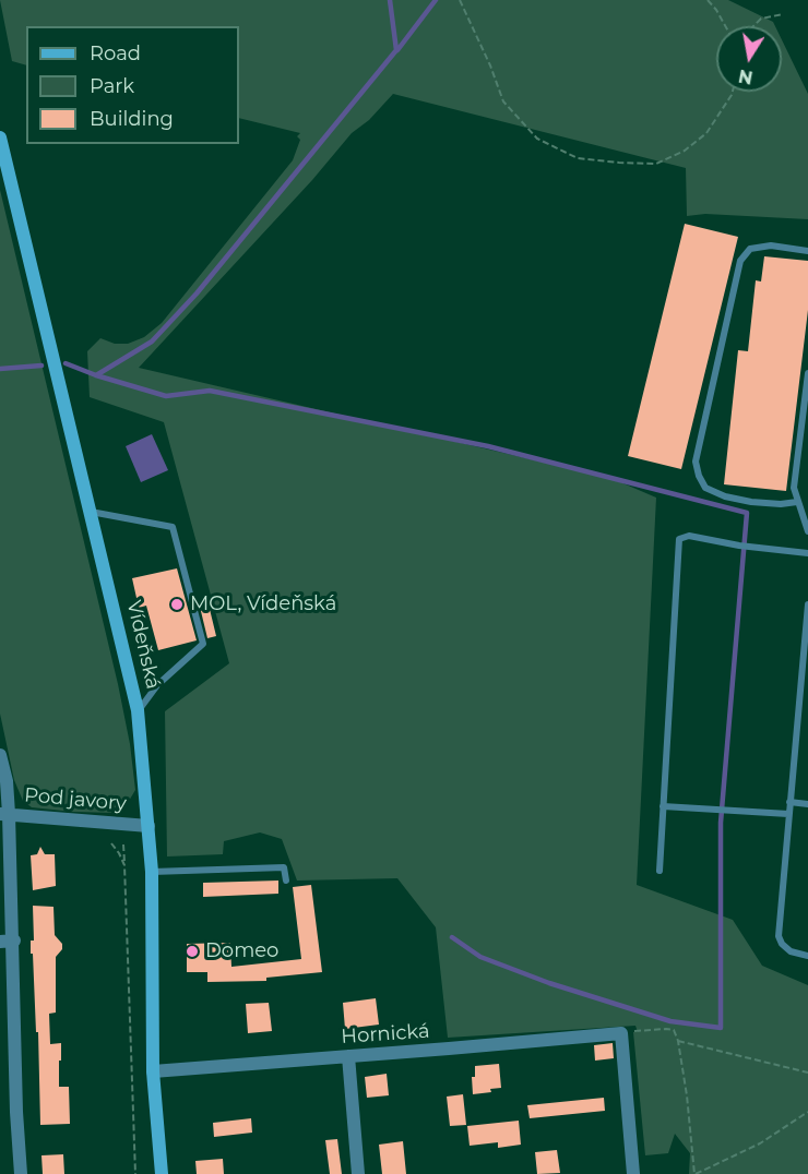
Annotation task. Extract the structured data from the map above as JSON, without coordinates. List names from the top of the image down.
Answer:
{
  "streets": {
    "main road": ["Vídeňská"],
    "street": ["Pod javory", "Hornická"]
  },
  "crossings": [
    ["Vídeňská", "Pod javory"],
    ["Vídeňská", "Hornická"]
  ],
  "places": ["MOL, Vídeňská", "Domeo"],
  "legend": ["Road", "Park", "Building"],
  "north": "bottom"
}
